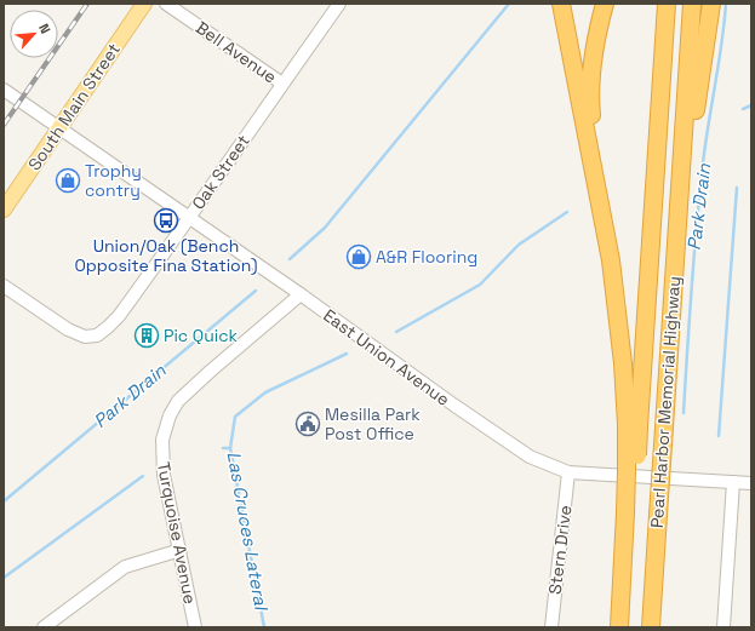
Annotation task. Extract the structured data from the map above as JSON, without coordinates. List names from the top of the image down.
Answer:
{
  "streets": {
    "highway": ["Pearl Harbor Memorial Highway"],
    "main road": ["South Main Street"],
    "street": [
      "Bell Avenue",
      "Oak Street",
      "East Union Avenue",
      "Turquoise Avenue",
      "Stern Drive"
    ]
  },
  "crossings": [
    ["Bell Avenue", "Oak Street"],
    ["South Main Street", "East Union Avenue"],
    ["Oak Street", "East Union Avenue"],
    ["East Union Avenue", "Turquoise Avenue"],
    ["East Union Avenue", "Stern Drive"]
  ],
  "water": ["Park Drain", "Las Cruces Lateral"],
  "places": {
    "shop": ["Trophy contry", "A&R Flooring"],
    "bus stop": ["Union/Oak (Bench Opposite Fina Station)"],
    "building": ["Pic Quick"],
    "public building": ["Mesilla Park Post Office"]
  },
  "north": "top right"
}
